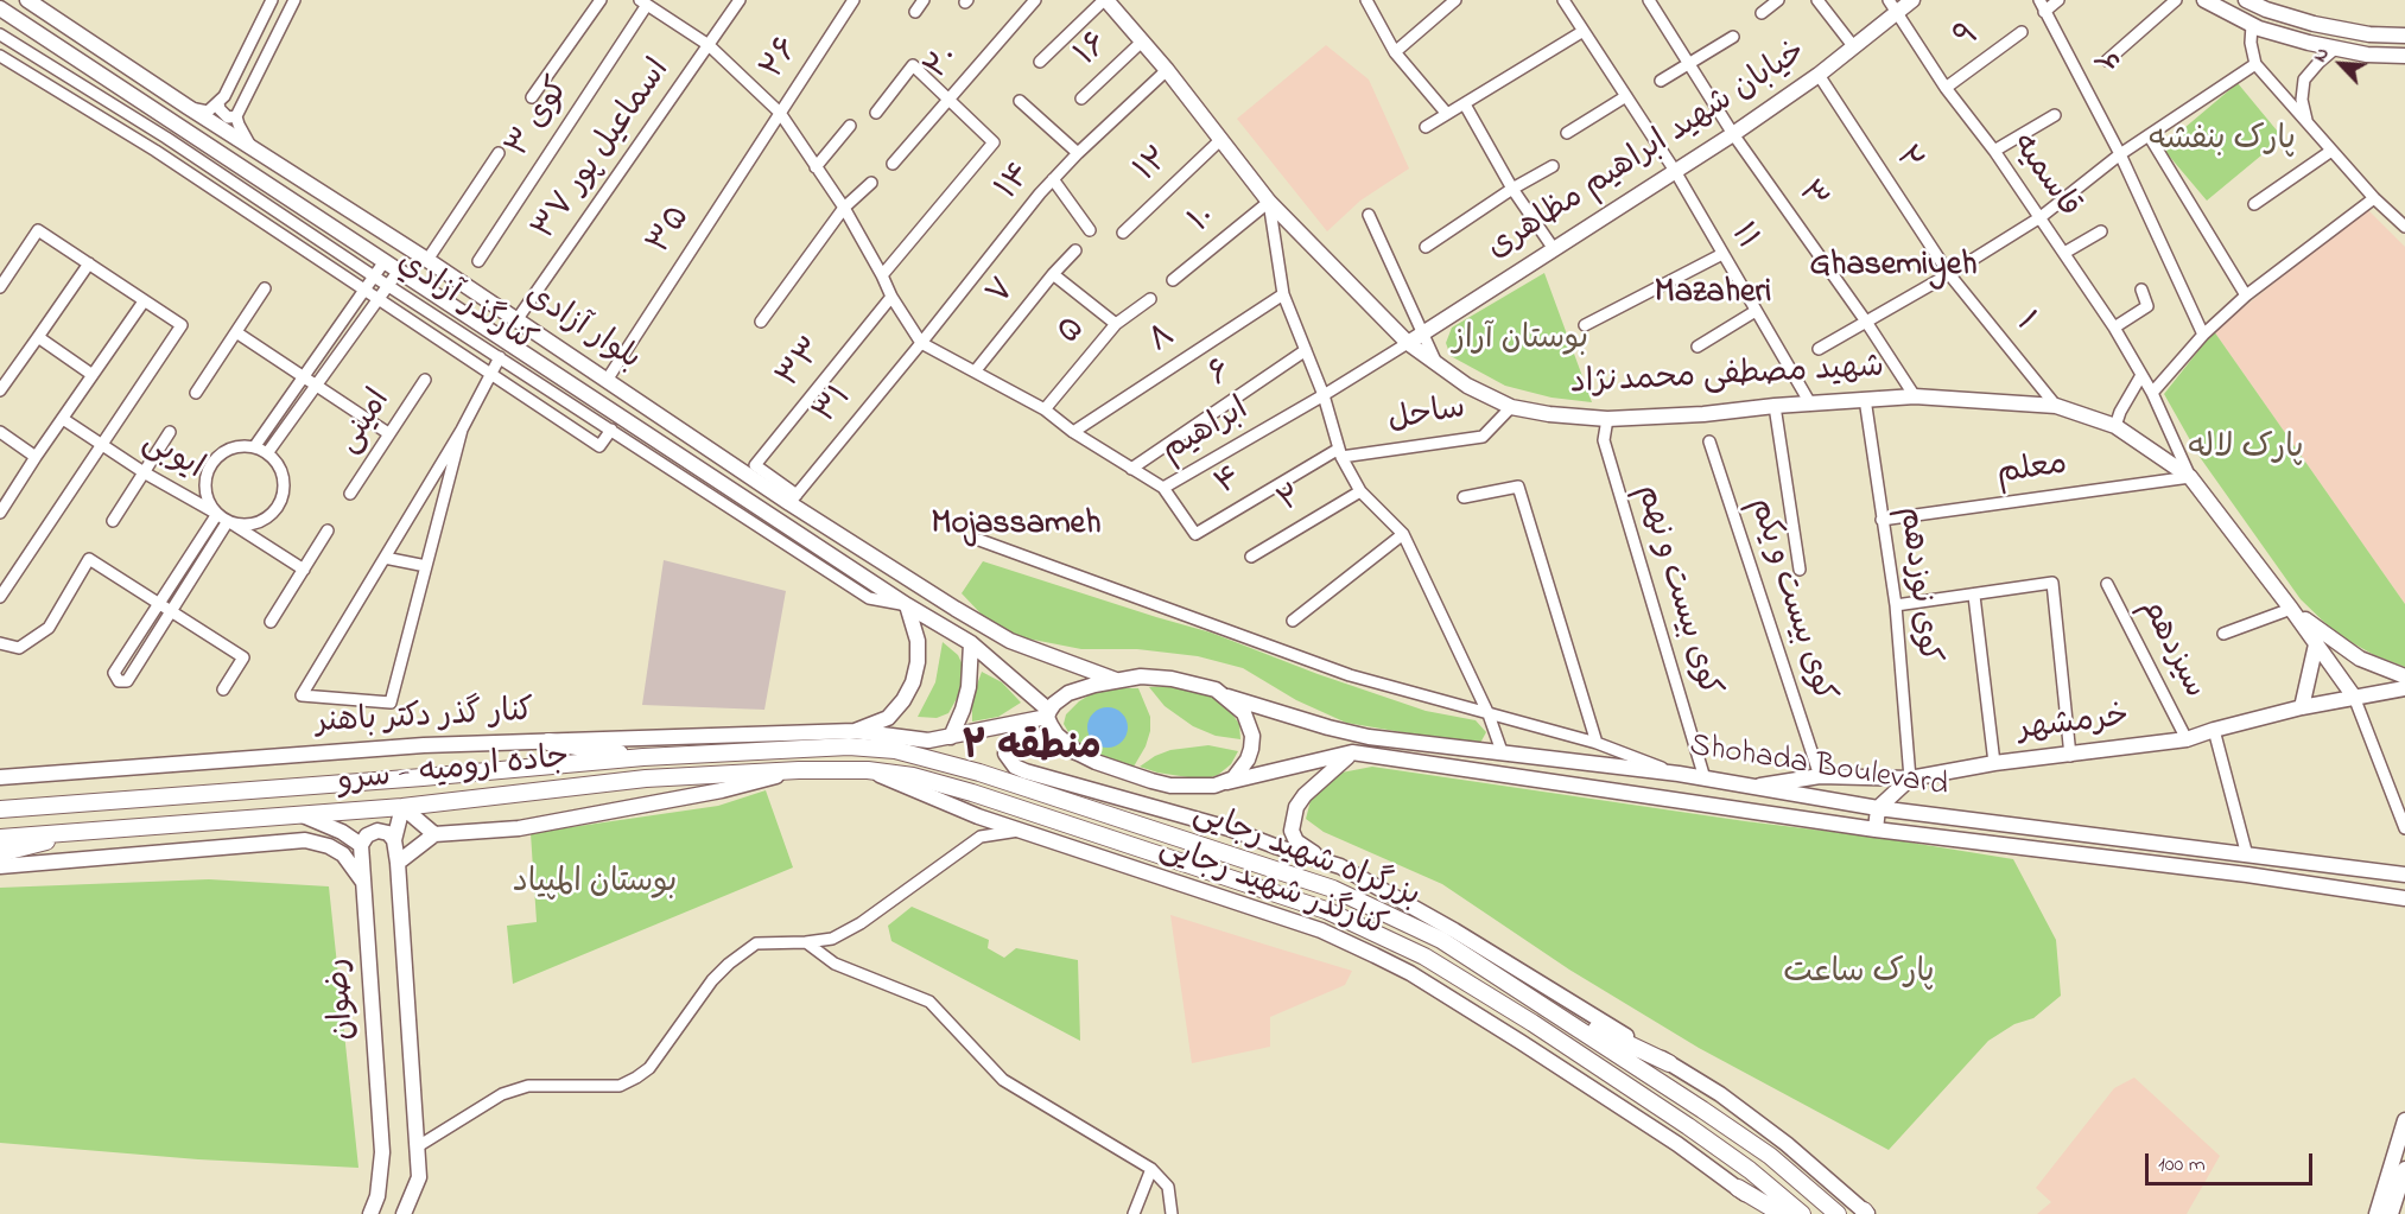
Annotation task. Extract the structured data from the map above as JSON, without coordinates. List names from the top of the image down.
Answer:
{
  "streets": {
    "highway": ["جاده ارومیه - سرو", "بزرگراه شهید رجایی"],
    "main road": [
      "خیابان شهید ابراهیم مظاهری",
      "بلوار آزادی",
      "شهید مصطفی محمدنژاد",
      "کنار گذر دکتر باهنر",
      "خرمشهر",
      "Shohada Boulevard",
      "کنارگذر شهید رجایی",
      "رضوان"
    ],
    "street": [
      "۹",
      "۱۶",
      "۲۶",
      "۲۰",
      "۶",
      "کوی ۳",
      "اسماعیل پور ۳۷",
      "۲",
      "۱۲",
      "قاسمیه",
      "۱۴",
      "۳",
      "۱۰",
      "۳۵",
      "۱۱",
      "۷",
      "کنارگذر آزادي",
      "۱",
      "۵",
      "۸",
      "۳۳",
      "۳۱",
      "ساحل",
      "امینی",
      "ابراهیم",
      "ایوبی",
      "معلم",
      "۴",
      "کوی نوزدهم",
      "کوی بیست و نهم",
      "کوی بیست و یکم",
      "سیزدهم"
    ]
  },
  "crossings": [
    ["۹", "قاسمیه"],
    ["۱۶", "شهید مصطفی محمدنژاد"],
    ["۲۶", "۳۵"],
    ["۶", "ابراهیم"],
    ["اسماعیل پور ۳۷", "بلوار آزادی"],
    ["خیابان شهید ابراهیم مظاهری", "۲"],
    ["خیابان شهید ابراهیم مظاهری", "قاسمیه"],
    ["خیابان شهید ابراهیم مظاهری", "۳"],
    ["خیابان شهید ابراهیم مظاهری", "۱۱"],
    ["خیابان شهید ابراهیم مظاهری", "شهید مصطفی محمدنژاد"],
    ["خیابان شهید ابراهیم مظاهری", "ابراهیم"],
    ["۲", "۱"],
    ["۱۲", "شهید مصطفی محمدنژاد"],
    ["قاسمیه", "شهید مصطفی محمدنژاد"],
    ["قاسمیه", "معلم"],
    ["۱۴", "شهید مصطفی محمدنژاد"],
    ["۱۴", "۳۱"],
    ["۱۴", "ابراهیم"],
    ["۳", "شهید مصطفی محمدنژاد"],
    ["۱۰", "شهید مصطفی محمدنژاد"],
    ["۳۵", "بلوار آزادی"],
    ["۱۱", "شهید مصطفی محمدنژاد"],
    ["۷", "ابراهیم"],
    ["کنارگذر آزادي", "بلوار آزادی"],
    ["۱", "شهید مصطفی محمدنژاد"],
    ["بلوار آزادی", "۳۳"],
    ["بلوار آزادی", "۳۱"],
    ["بلوار آزادی", "Shohada Boulevard"],
    ["۵", "ابراهیم"],
    ["۸", "ابراهیم"],
    ["۳۳", "۳۱"],
    ["شهید مصطفی محمدنژاد", "ساحل"],
    ["شهید مصطفی محمدنژاد", "ابراهیم"],
    ["شهید مصطفی محمدنژاد", "معلم"],
    ["شهید مصطفی محمدنژاد", "کوی نوزدهم"],
    ["شهید مصطفی محمدنژاد", "کوی بیست و نهم"],
    ["شهید مصطفی محمدنژاد", "خرمشهر"],
    ["۳۱", "ابراهیم"],
    ["ساحل", "۴"],
    ["ابراهیم", "۴"],
    ["معلم", "کوی نوزدهم"],
    ["کوی نوزدهم", "خرمشهر"],
    ["کوی بیست و نهم", "Shohada Boulevard"],
    ["کوی بیست و یکم", "خرمشهر"],
    ["سیزدهم", "خرمشهر"],
    ["کنار گذر دکتر باهنر", "جاده ارومیه - سرو"],
    ["کنار گذر دکتر باهنر", "بزرگراه شهید رجایی"],
    ["خرمشهر", "Shohada Boulevard"],
    ["Shohada Boulevard", "کنارگذر شهید رجایی"],
    ["جاده ارومیه - سرو", "بزرگراه شهید رجایی"],
    ["جاده ارومیه - سرو", "کنارگذر شهید رجایی"],
    ["جاده ارومیه - سرو", "رضوان"]
  ],
  "districts": [
    "Ghasemiyeh",
    "Mazaheri",
    "Mojassameh",
    "منطقه ۲"
  ],
  "parks": [
    "پارک بنفشه",
    "بوستان آراز",
    "پارک لاله",
    "بوستان المپیاد",
    "پارک ساعت"
  ],
  "scale_bar": "100 m",
  "north": "top left"
}
